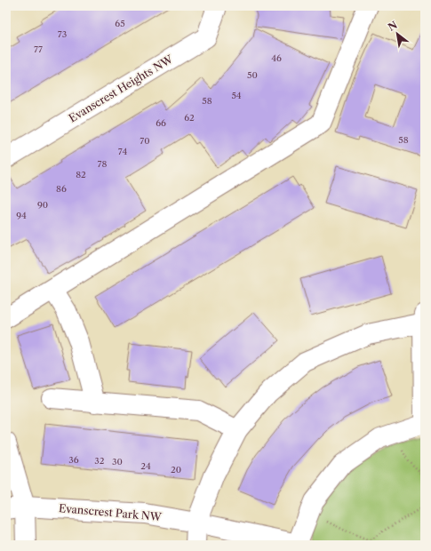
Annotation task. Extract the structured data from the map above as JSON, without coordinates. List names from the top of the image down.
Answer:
{
  "streets": {
    "street": ["Evanscrest Heights NW", "Evanscrest Park NW"]
  },
  "house_numbers": [
    "65",
    "73",
    "77",
    "46",
    "50",
    "54",
    "58",
    "62",
    "66",
    "58",
    "70",
    "74",
    "78",
    "82",
    "86",
    "90",
    "94",
    "36",
    "32",
    "30",
    "24",
    "20"
  ],
  "north": "top left"
}
